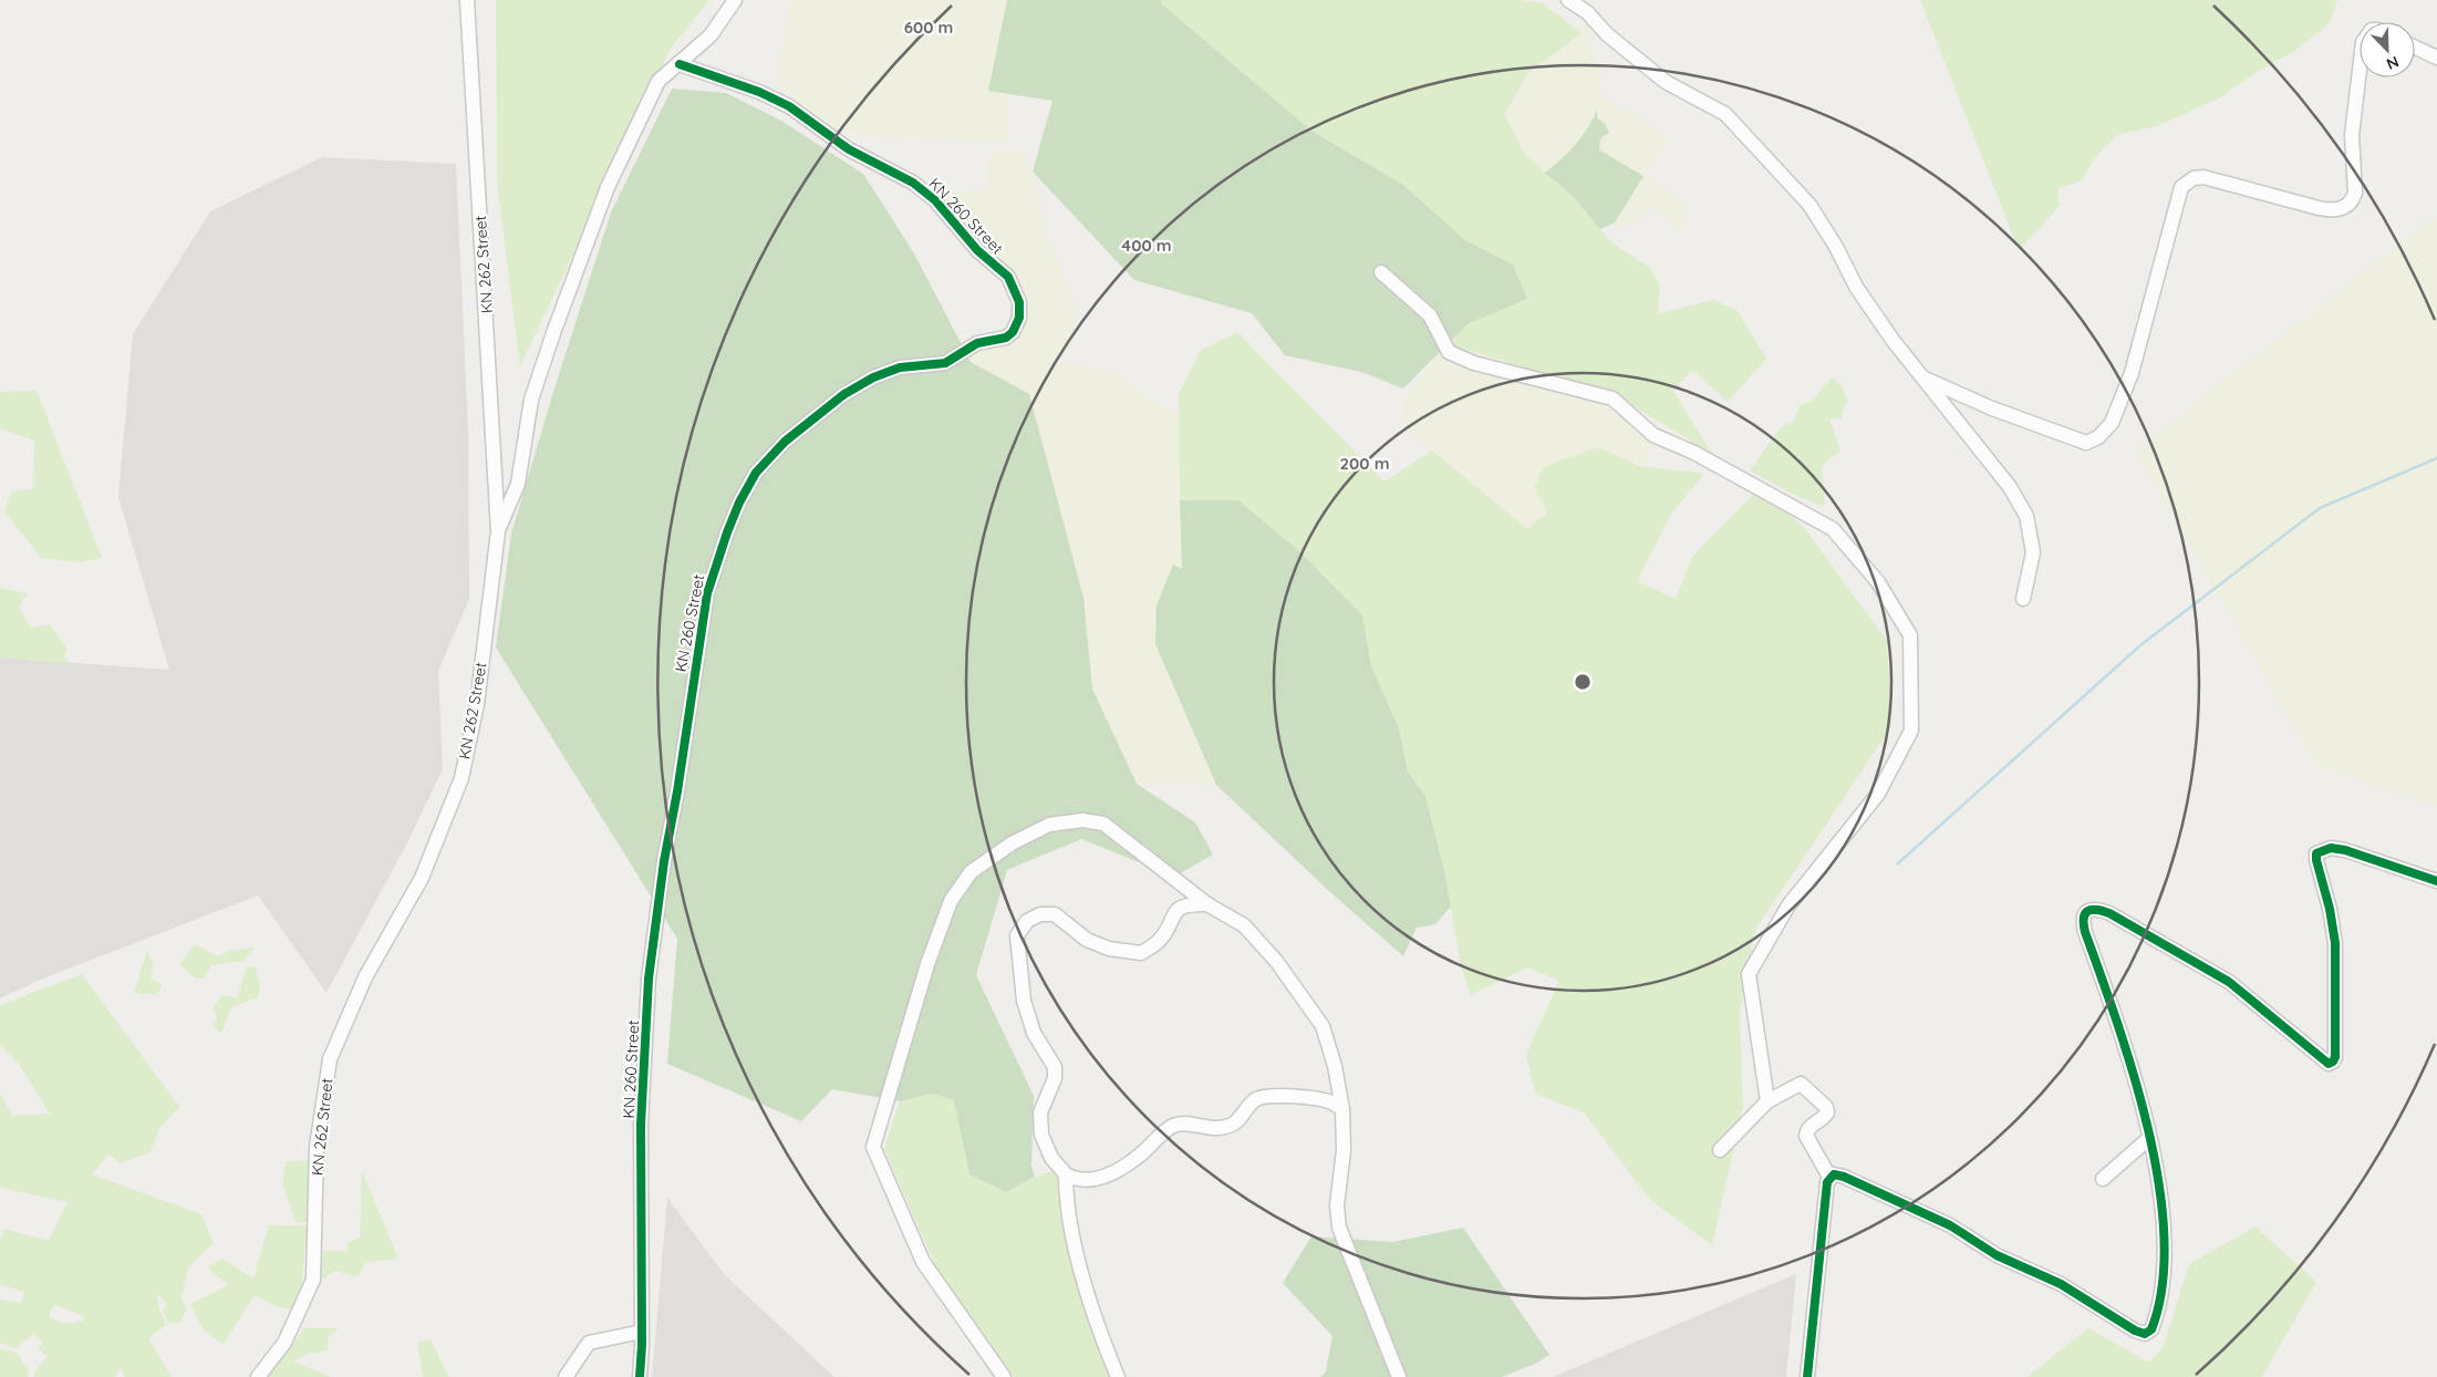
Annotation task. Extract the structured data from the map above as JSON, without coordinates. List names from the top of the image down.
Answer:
{
  "streets": {
    "street": ["KN 260 Street", "KN 262 Street"]
  },
  "north": "bottom right",
  "rings": ["600 m", "400 m", "200 m"]
}
